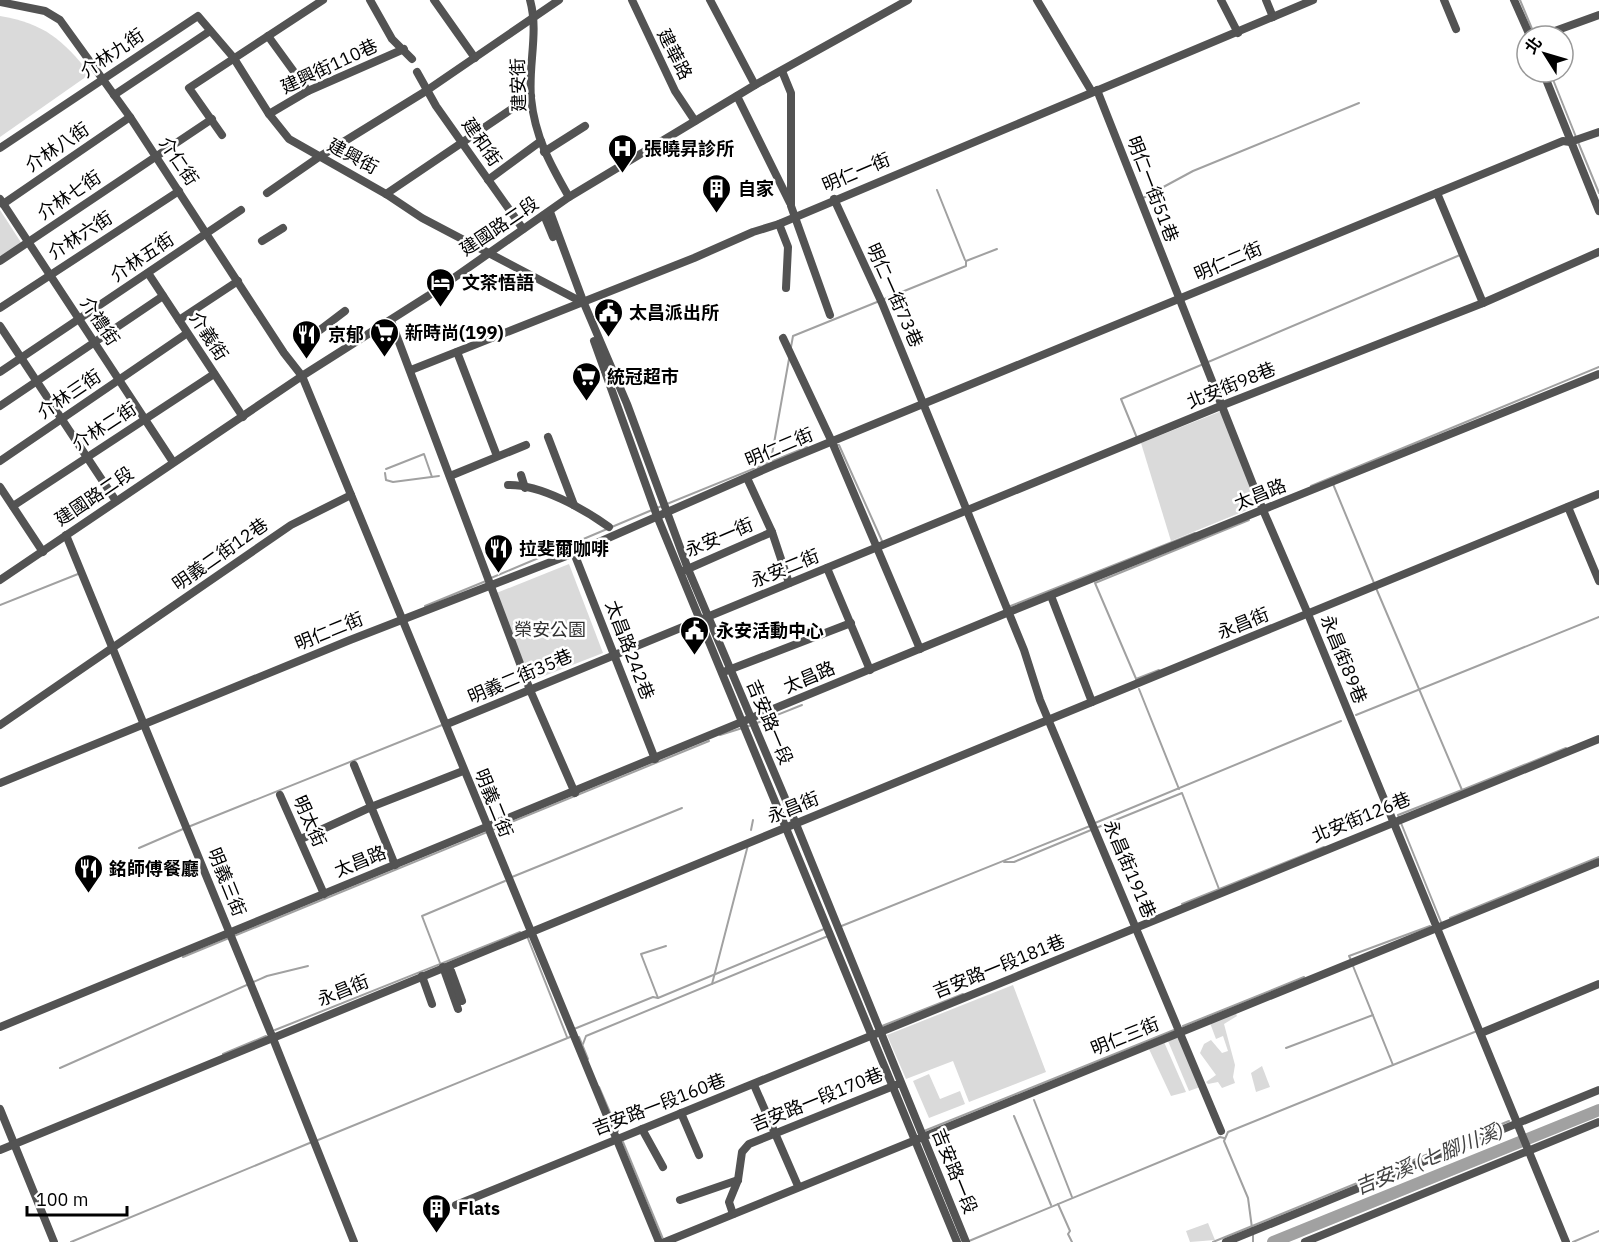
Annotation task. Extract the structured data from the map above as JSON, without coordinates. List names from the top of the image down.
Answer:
{
  "streets": {
    "street": [
      "介林九街",
      "建華路",
      "建興街110巷",
      "建安街",
      "建和街",
      "介林八街",
      "建興街",
      "介仁街",
      "明仁一街",
      "明仁一街51巷",
      "介林七街",
      "建國路二段",
      "介林六街",
      "介林五街",
      "明仁二街",
      "明仁一街73巷",
      "介禮街",
      "介義街",
      "北安街98巷",
      "介林三街",
      "介林二街",
      "太昌路",
      "永安一街",
      "明義二街12巷",
      "永安二街",
      "永昌街",
      "太昌路242巷",
      "永昌街89巷",
      "明義二街35巷",
      "吉安路一段",
      "明義二街",
      "北安街126巷",
      "明太街",
      "永昌街191巷",
      "明義三街",
      "吉安路一段181巷",
      "明仁三街",
      "吉安路一段170巷",
      "吉安路一段160巷"
    ]
  },
  "crossings": [
    ["介林九街", "建興街"],
    ["介林九街", "介仁街"],
    ["建華路", "建國路二段"],
    ["建興街110巷", "建興街"],
    ["建安街", "建國路二段"],
    ["建和街", "建國路二段"],
    ["介林八街", "介仁街"],
    ["介林八街", "介禮街"],
    ["建興街", "明仁一街"],
    ["建興街", "建國路二段"],
    ["建興街", "吉安路一段"],
    ["介仁街", "介林七街"],
    ["介仁街", "建國路二段"],
    ["介仁街", "介林六街"],
    ["介仁街", "介林五街"],
    ["介仁街", "明義二街"],
    ["明仁一街", "明仁一街51巷"],
    ["明仁一街", "明仁一街73巷"],
    ["明仁一街", "吉安路一段"],
    ["明仁一街51巷", "明仁二街"],
    ["明仁一街51巷", "北安街98巷"],
    ["明仁一街51巷", "永昌街89巷"],
    ["介林七街", "介禮街"],
    ["建國路二段", "介禮街"],
    ["建國路二段", "介義街"],
    ["建國路二段", "吉安路一段"],
    ["建國路二段", "明義二街"],
    ["建國路二段", "明義三街"],
    ["介林六街", "介禮街"],
    ["介林五街", "介禮街"],
    ["介林五街", "介義街"],
    ["明仁二街", "明仁一街73巷"],
    ["明仁二街", "太昌路242巷"],
    ["明仁二街", "吉安路一段"],
    ["明仁二街", "明義二街"],
    ["明仁二街", "明義三街"],
    ["明仁一街73巷", "北安街98巷"],
    ["明仁一街73巷", "永昌街191巷"],
    ["介禮街", "介林三街"],
    ["介禮街", "介林二街"],
    ["介義街", "介林三街"],
    ["介義街", "介林二街"],
    ["北安街98巷", "永安二街"],
    ["北安街98巷", "永昌街89巷"],
    ["北安街98巷", "永昌街191巷"],
    ["太昌路", "太昌路242巷"],
    ["太昌路", "永昌街89巷"],
    ["太昌路", "吉安路一段"],
    ["太昌路", "明義二街"],
    ["太昌路", "明太街"],
    ["太昌路", "永昌街191巷"],
    ["太昌路", "明義三街"],
    ["永安一街", "吉安路一段"],
    ["明義二街12巷", "明義二街"],
    ["明義二街12巷", "明義三街"],
    ["永安二街", "明義二街35巷"],
    ["永安二街", "吉安路一段"],
    ["永昌街", "永昌街89巷"],
    ["永昌街", "吉安路一段"],
    ["永昌街", "明義二街"],
    ["永昌街", "永昌街191巷"],
    ["永昌街", "明義三街"],
    ["太昌路242巷", "明義二街35巷"],
    ["永昌街89巷", "北安街126巷"],
    ["永昌街89巷", "明仁三街"],
    ["明義二街35巷", "吉安路一段"],
    ["明義二街35巷", "明義二街"],
    ["吉安路一段", "吉安路一段181巷"],
    ["吉安路一段", "明仁三街"],
    ["吉安路一段", "吉安路一段170巷"],
    ["吉安路一段", "吉安路一段160巷"],
    ["明義二街", "吉安路一段160巷"],
    ["北安街126巷", "永昌街191巷"],
    ["北安街126巷", "吉安路一段181巷"],
    ["永昌街191巷", "吉安路一段181巷"],
    ["永昌街191巷", "明仁三街"],
    ["吉安路一段181巷", "吉安路一段160巷"],
    ["明仁三街", "吉安路一段170巷"]
  ],
  "water": ["吉安溪 (七腳川溪)"],
  "parks": ["榮安公園"],
  "places": {
    "hospital": ["張曉昇診所"],
    "building": ["自家", "Flats"],
    "hotel": ["文茶悟語"],
    "public building": ["太昌派出所", "永安活動中心"],
    "supermarket": ["新時尚(199)", "統冠超市"],
    "restaurant": ["京郁", "拉斐爾咖啡", "銘師傅餐廳"]
  },
  "scale_bar": "100 m",
  "north": "top left"
}
